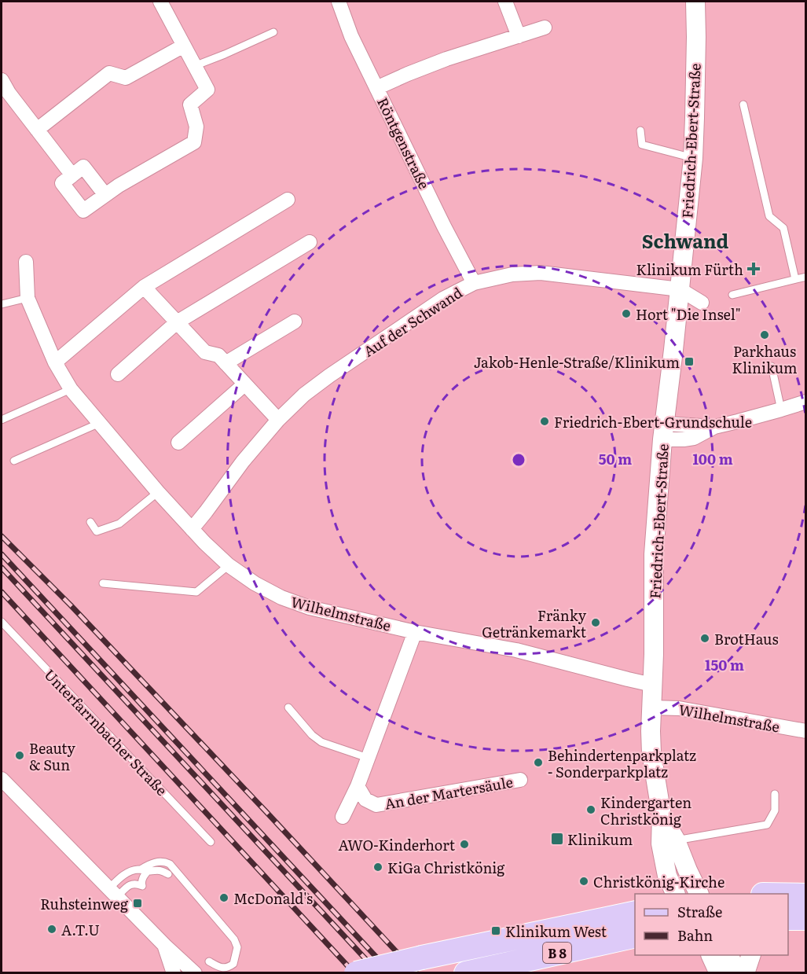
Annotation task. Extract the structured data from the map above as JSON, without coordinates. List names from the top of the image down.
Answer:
{
  "streets": {
    "main road": ["B 8"],
    "street": [
      "Friedrich-Ebert-Straße",
      "Röntgenstraße",
      "Auf der Schwand",
      "Wilhelmstraße",
      "An der Martersäule"
    ],
    "lane": ["Unterfarrnbacher Straße"]
  },
  "crossings": [
    ["Friedrich-Ebert-Straße", "Auf der Schwand"],
    ["Friedrich-Ebert-Straße", "Wilhelmstraße"],
    ["Röntgenstraße", "Auf der Schwand"],
    ["Auf der Schwand", "Wilhelmstraße"]
  ],
  "districts": ["Schwand"],
  "places": {
    "health": ["Klinikum Fürth"],
    "other": [
      "Hort \"Die Insel\"",
      "Parkhaus Klinikum",
      "Friedrich-Ebert-Grundschule",
      "Fränky Getränkemarkt",
      "BrotHaus",
      "Beauty & Sun",
      "Behindertenparkplatz - Sonderparkplatz",
      "Kindergarten Christkönig",
      "AWO-Kinderhort",
      "KiGa Christkönig",
      "Christkönig-Kirche",
      "McDonald's",
      "A.T.U"
    ],
    "transit": [
      "Jakob-Henle-Straße/Klinikum",
      "Klinikum",
      "Ruhsteinweg",
      "Klinikum West"
    ]
  },
  "legend": ["Straße", "Bahn"],
  "rings": ["50 m", "100 m", "150 m"]
}
